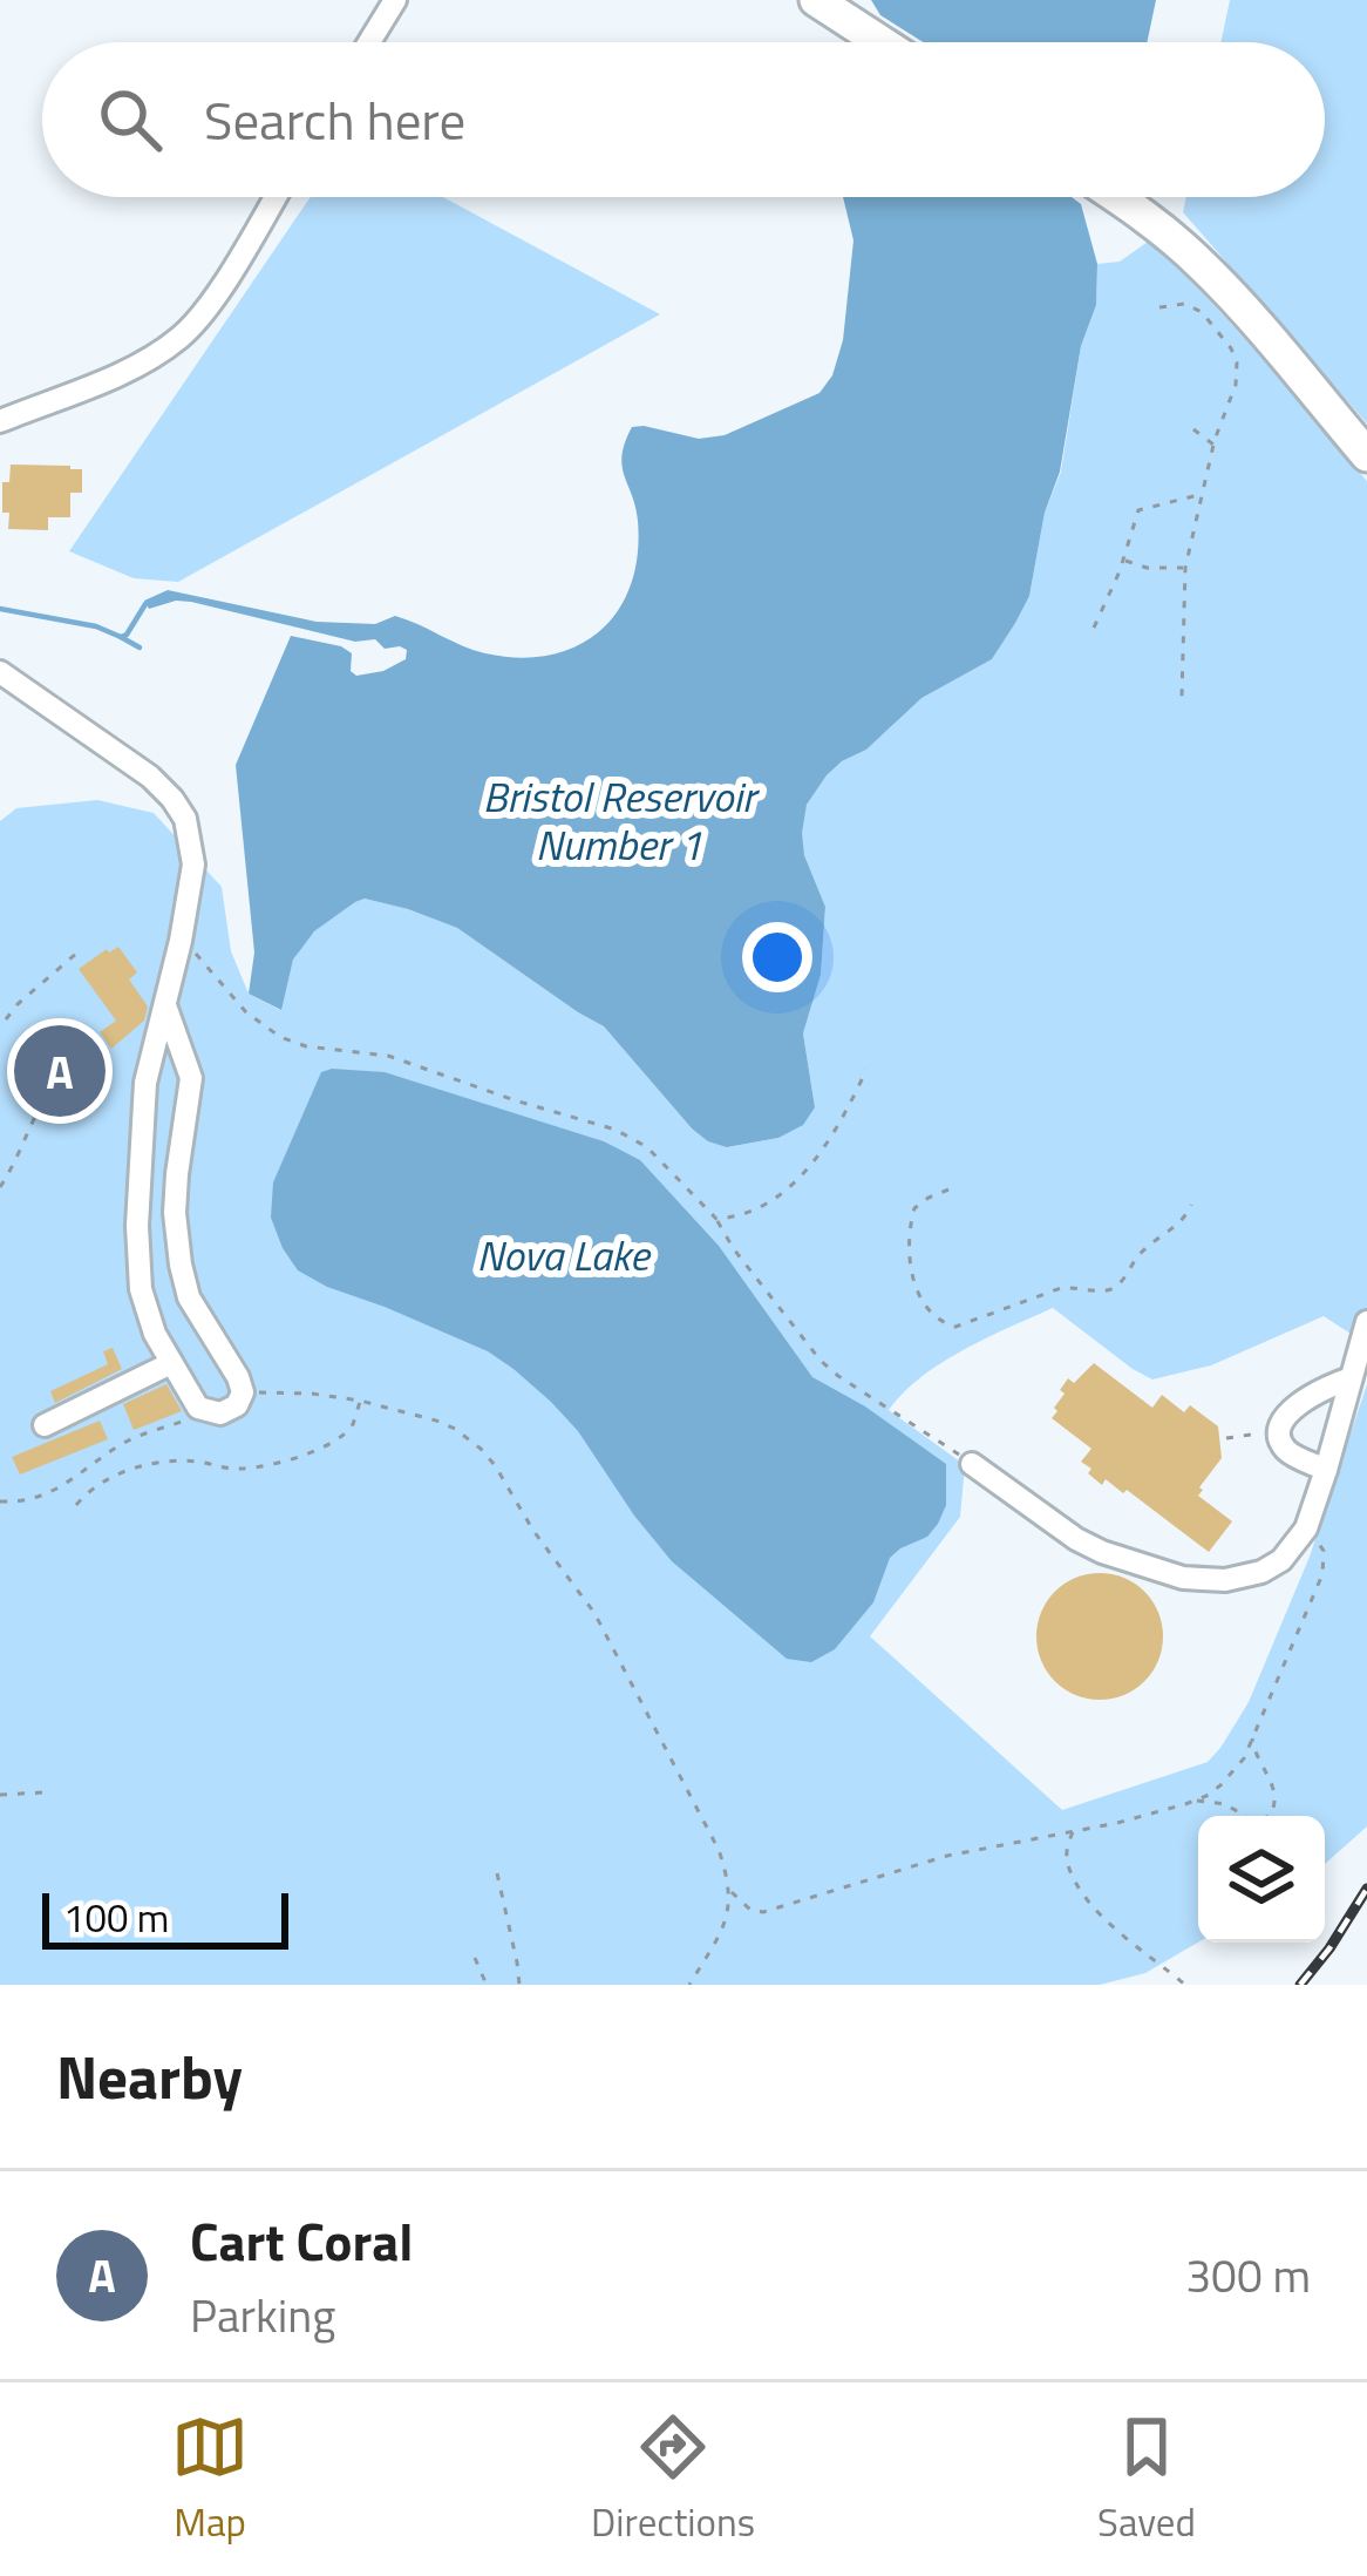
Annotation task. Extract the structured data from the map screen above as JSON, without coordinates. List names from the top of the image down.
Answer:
{
  "water": ["Bristol Reservoir Number 1", "Nova Lake"],
  "scale_bar": "100 m",
  "page": {
    "search": "Search here",
    "pins": "A",
    "scale": "100 m",
    "heading": "Nearby",
    "list": [
      {
        "mark": "A",
        "name": "Cart Coral",
        "note": "Parking",
        "value": "300 m"
      }
    ],
    "nav": ["Map", "Directions", "Saved"]
  }
}
